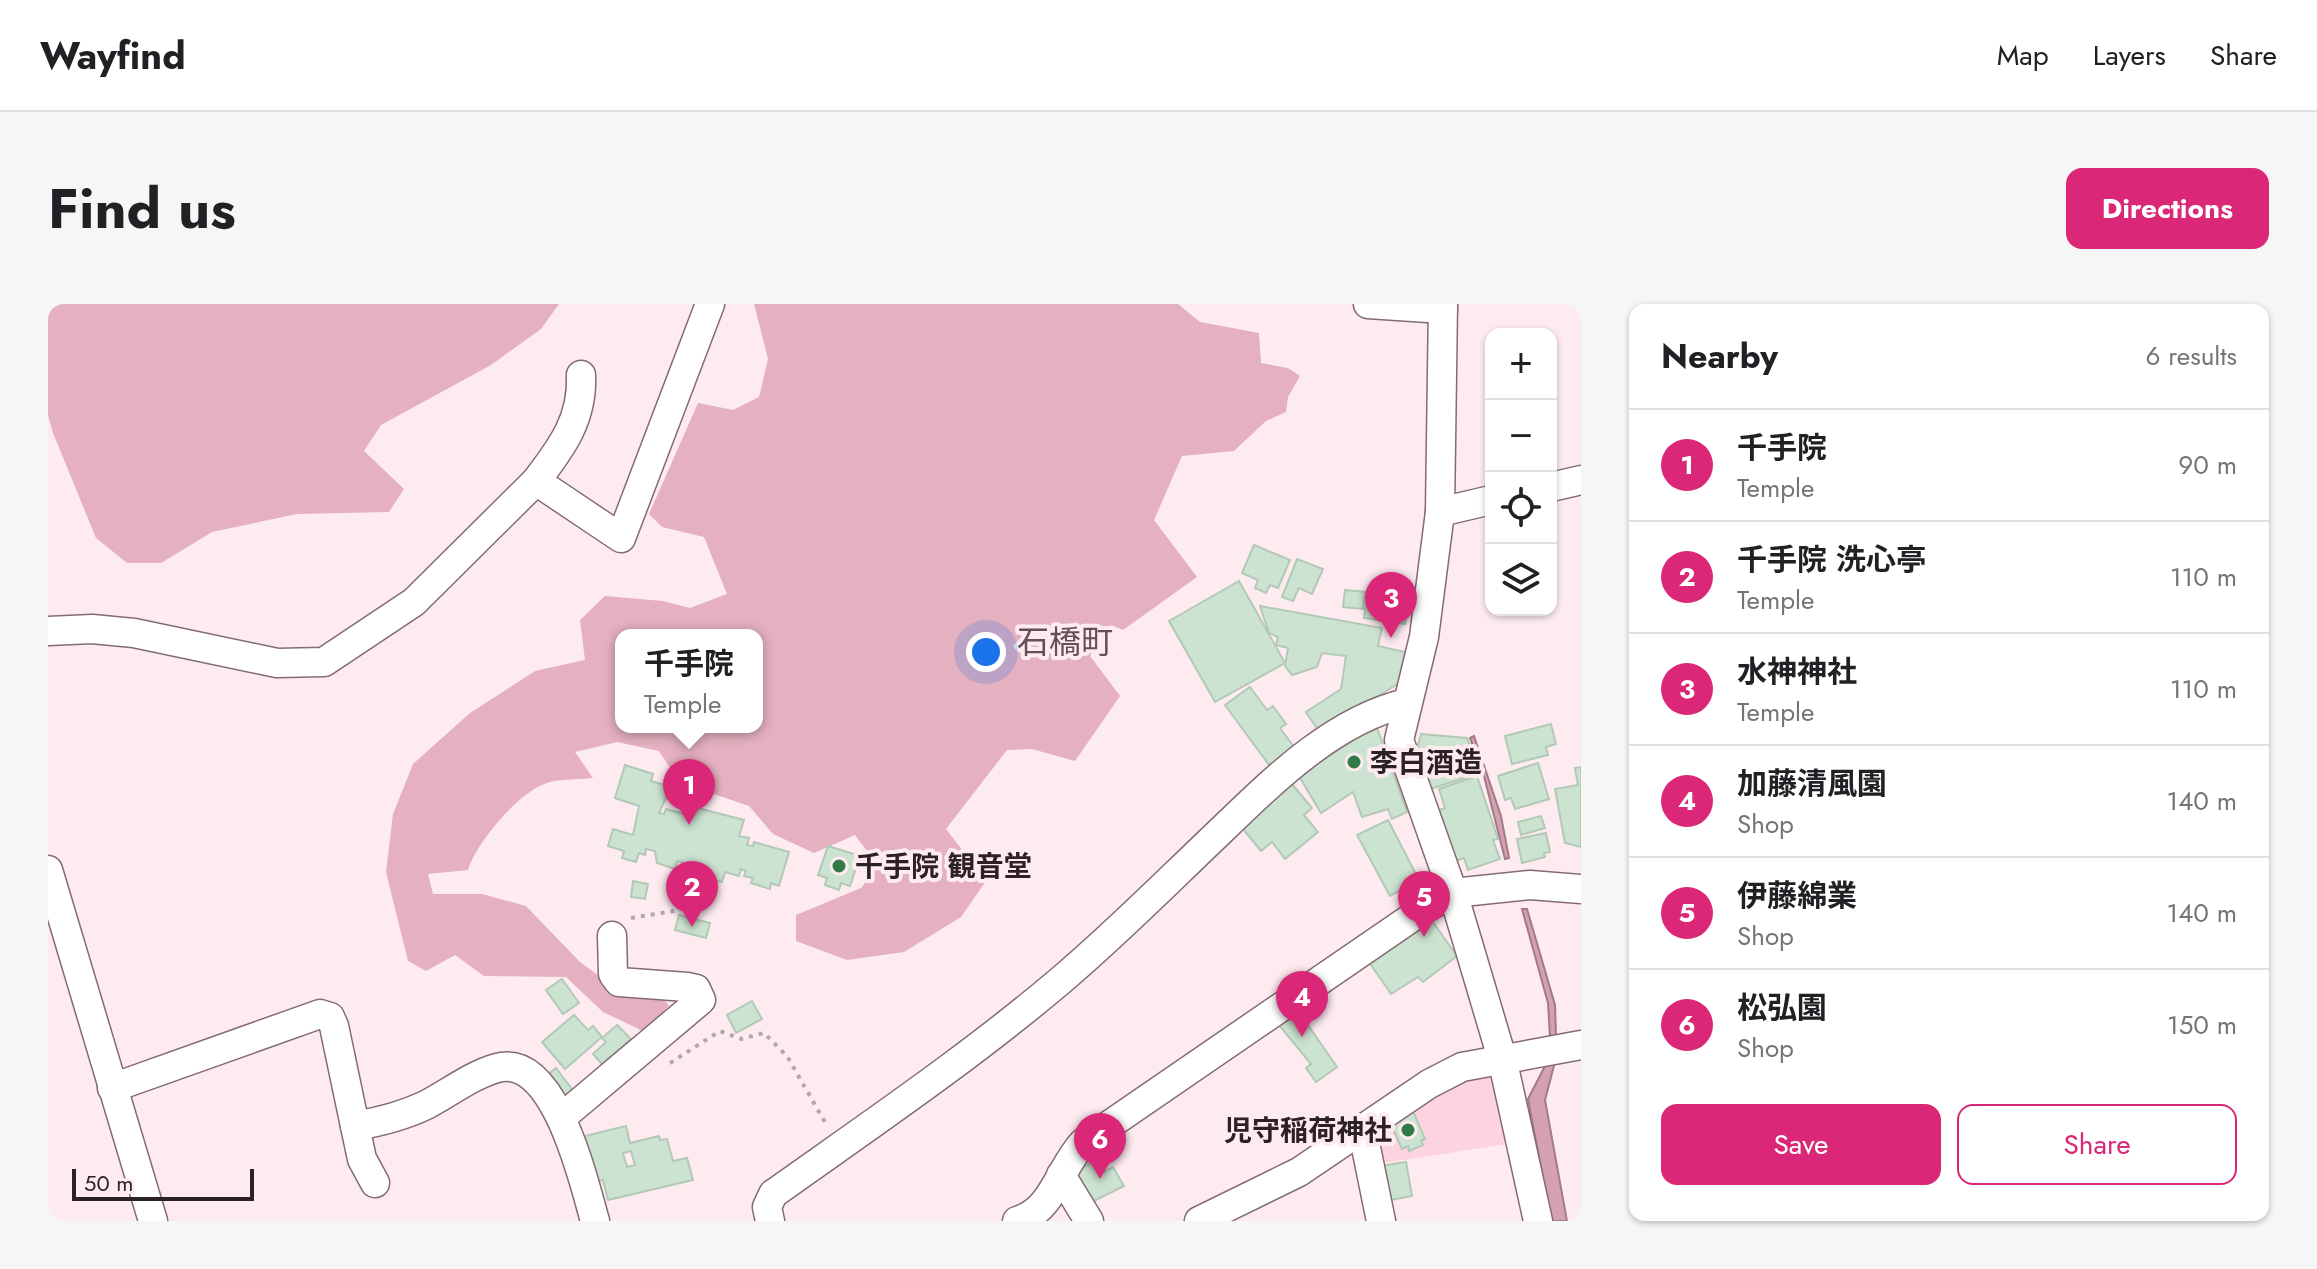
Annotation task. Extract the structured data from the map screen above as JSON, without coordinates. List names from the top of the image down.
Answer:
{
  "districts": ["石橋町"],
  "places": ["李白酒造", "千手院 観音堂", "児守稲荷神社"],
  "scale_bar": "50 m",
  "page": {
    "header": "Wayfind",
    "nav": ["Map", "Layers", "Share"],
    "title": "Find us",
    "buttons": [
      "Directions",
      ["Save", "Share"]
    ],
    "heading": ["Nearby", "6 results"],
    "map_buttons": ["+", "−"],
    "list": [
      {
        "mark": "1",
        "name": "千手院",
        "note": "Temple",
        "value": "90 m"
      },
      {
        "mark": "2",
        "name": "千手院 洗心亭",
        "note": "Temple",
        "value": "110 m"
      },
      {
        "mark": "3",
        "name": "水神神社",
        "note": "Temple",
        "value": "110 m"
      },
      {
        "mark": "4",
        "name": "加藤清風園",
        "note": "Shop",
        "value": "140 m"
      },
      {
        "mark": "5",
        "name": "伊藤綿業",
        "note": "Shop",
        "value": "140 m"
      },
      {
        "mark": "6",
        "name": "松弘園",
        "note": "Shop",
        "value": "150 m"
      }
    ],
    "pins": [
      "3",
      "1",
      "2",
      "5",
      "4",
      "6"
    ],
    "popup": ["千手院", "Temple"],
    "scale": "50 m"
  }
}
